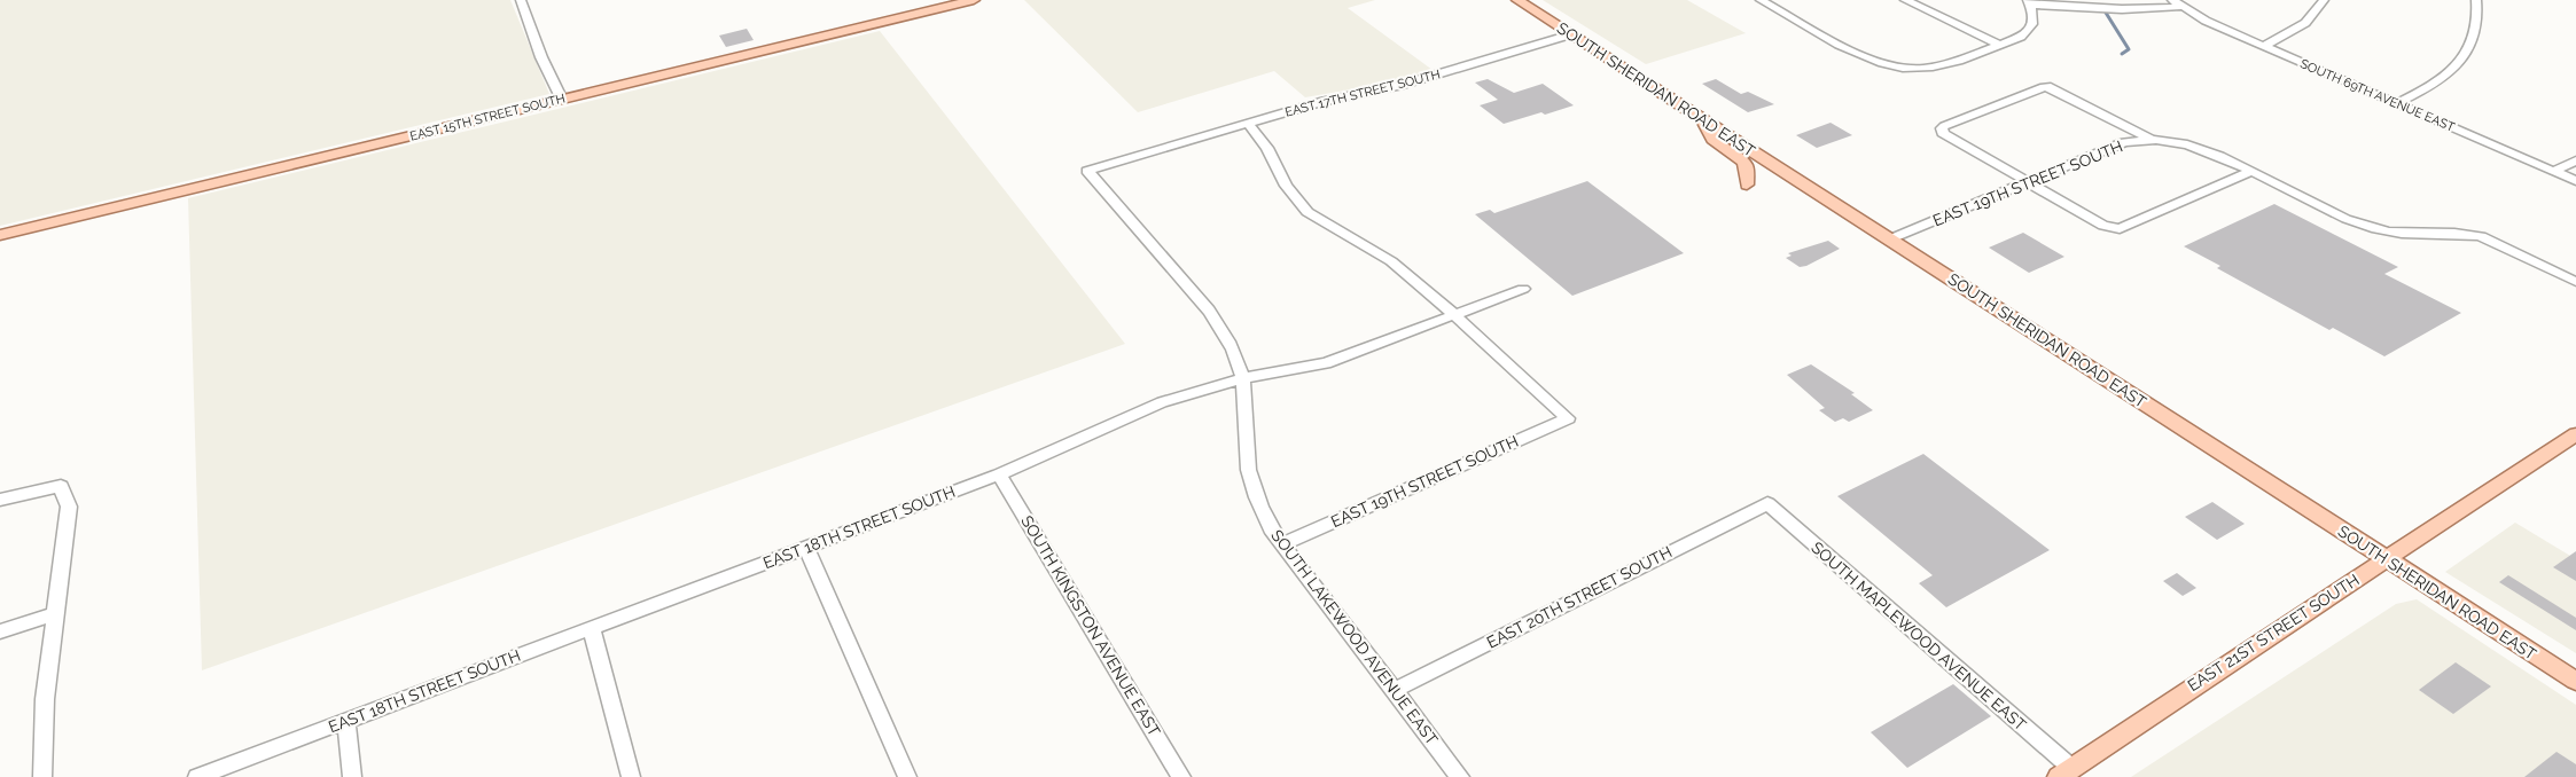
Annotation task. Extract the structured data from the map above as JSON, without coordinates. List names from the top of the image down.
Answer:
{
  "streets": {
    "main road": ["SOUTH SHERIDAN ROAD EAST", "EAST 15TH STREET SOUTH", "EAST 21ST STREET SOUTH"],
    "street": [
      "EAST 17TH STREET SOUTH",
      "SOUTH 69TH AVENUE EAST",
      "EAST 19TH STREET SOUTH",
      "EAST 18TH STREET SOUTH",
      "EAST 20TH STREET SOUTH",
      "SOUTH KINGSTON AVENUE EAST",
      "SOUTH MAPLEWOOD AVENUE EAST",
      "SOUTH LAKEWOOD AVENUE EAST"
    ]
  },
  "crossings": [
    ["SOUTH SHERIDAN ROAD EAST", "EAST 17TH STREET SOUTH"],
    ["SOUTH SHERIDAN ROAD EAST", "EAST 19TH STREET SOUTH"],
    ["SOUTH SHERIDAN ROAD EAST", "EAST 21ST STREET SOUTH"],
    ["EAST 17TH STREET SOUTH", "SOUTH LAKEWOOD AVENUE EAST"],
    ["EAST 19TH STREET SOUTH", "EAST 18TH STREET SOUTH"],
    ["EAST 19TH STREET SOUTH", "SOUTH LAKEWOOD AVENUE EAST"],
    ["EAST 18TH STREET SOUTH", "SOUTH KINGSTON AVENUE EAST"],
    ["EAST 18TH STREET SOUTH", "SOUTH LAKEWOOD AVENUE EAST"],
    ["EAST 20TH STREET SOUTH", "SOUTH MAPLEWOOD AVENUE EAST"],
    ["EAST 20TH STREET SOUTH", "SOUTH LAKEWOOD AVENUE EAST"],
    ["EAST 21ST STREET SOUTH", "SOUTH MAPLEWOOD AVENUE EAST"]
  ]
}
